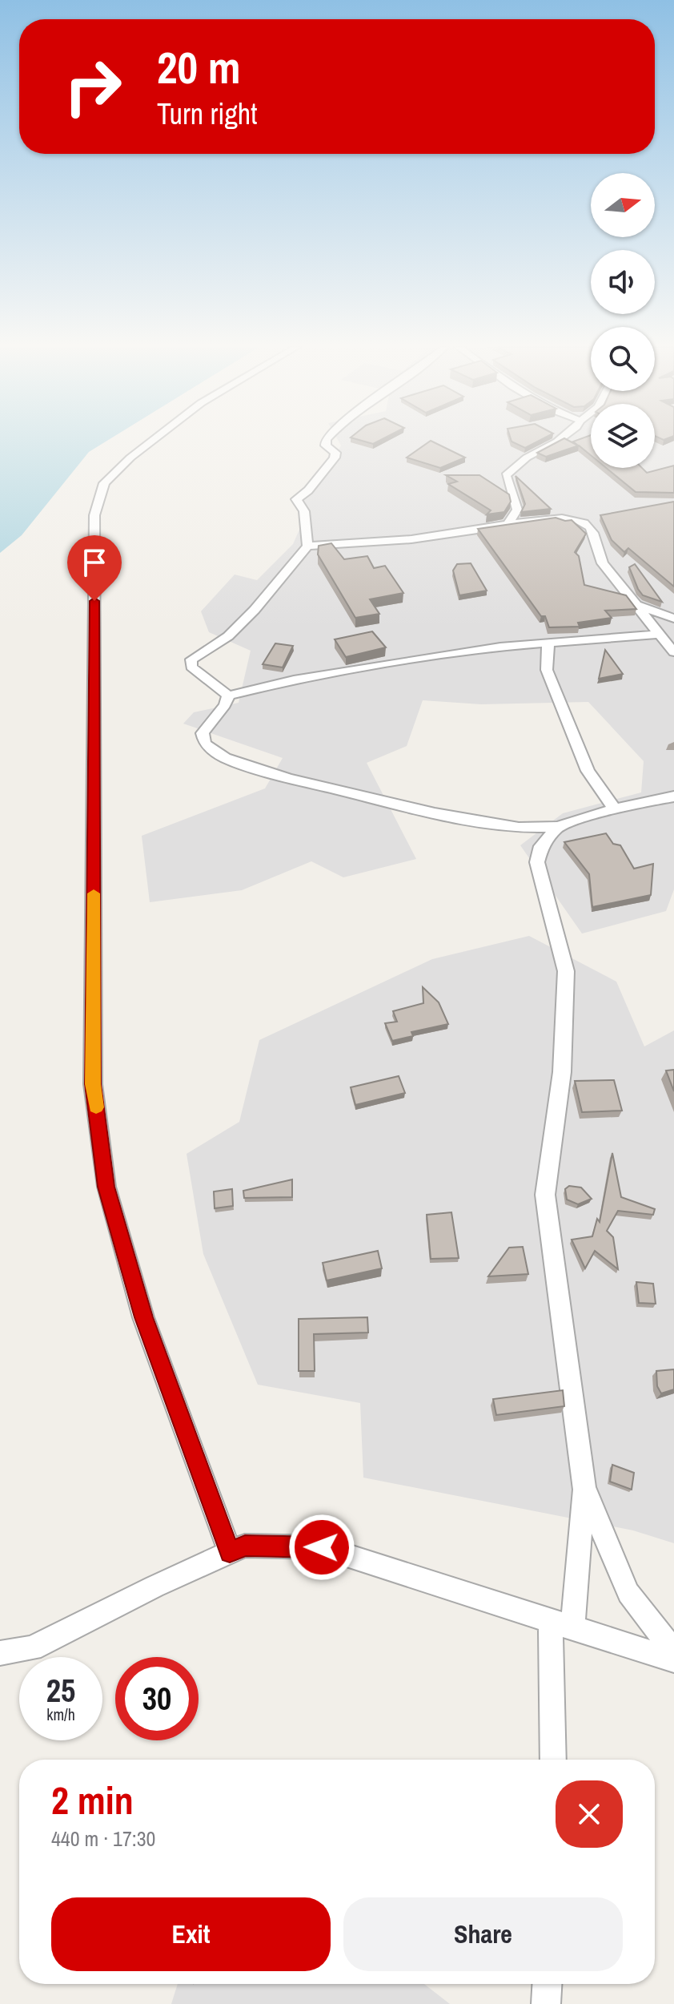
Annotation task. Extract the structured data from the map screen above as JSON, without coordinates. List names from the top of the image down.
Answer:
{
  "north": "right",
  "page": {
    "turn": ["20 m", "Turn right"],
    "speed": "25 km/h",
    "limit": "30",
    "heading": ["2 min", "440 m · 17:30"],
    "buttons": ["Exit", "Share"]
  }
}
